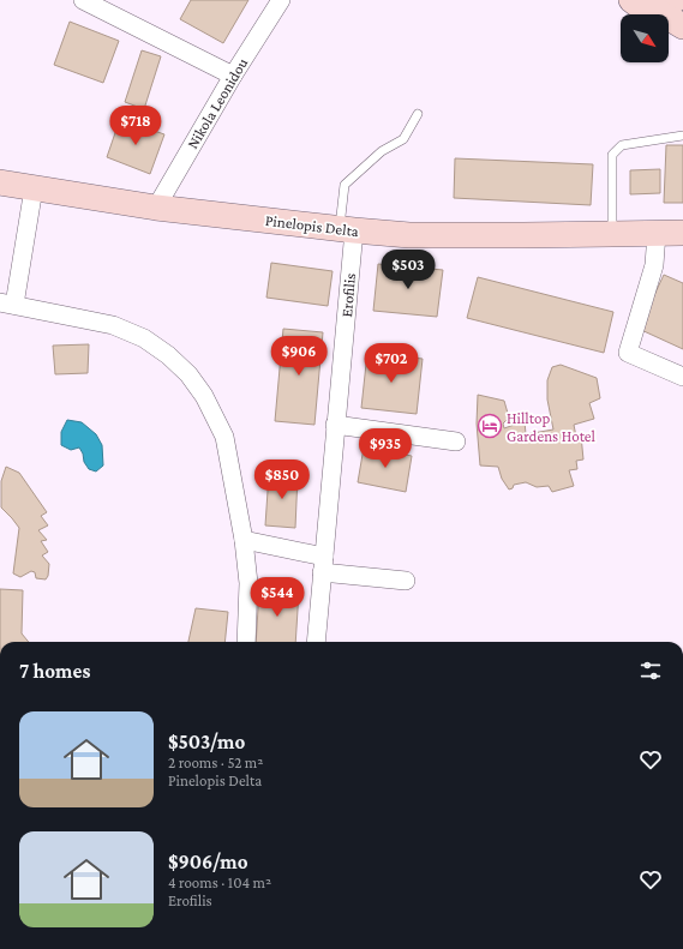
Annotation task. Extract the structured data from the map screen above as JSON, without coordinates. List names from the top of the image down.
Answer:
{
  "streets": {
    "street": ["Nikola Leonidou", "Pinelopis Delta", "Erofilis"]
  },
  "crossings": [
    ["Nikola Leonidou", "Pinelopis Delta"],
    ["Pinelopis Delta", "Erofilis"]
  ],
  "places": {
    "hotel": ["Hilltop Gardens Hotel"]
  },
  "north": "bottom right",
  "page": {
    "price": [
      "$718",
      "$503",
      "$906",
      "$702",
      "$935",
      "$850",
      "$544"
    ],
    "heading": "7 homes",
    "list": [
      {
        "name": "$503/mo",
        "note": "2 rooms · 52 m² · Pinelopis Delta"
      },
      {
        "name": "$906/mo",
        "note": "4 rooms · 104 m² · Erofilis"
      }
    ]
  }
}
